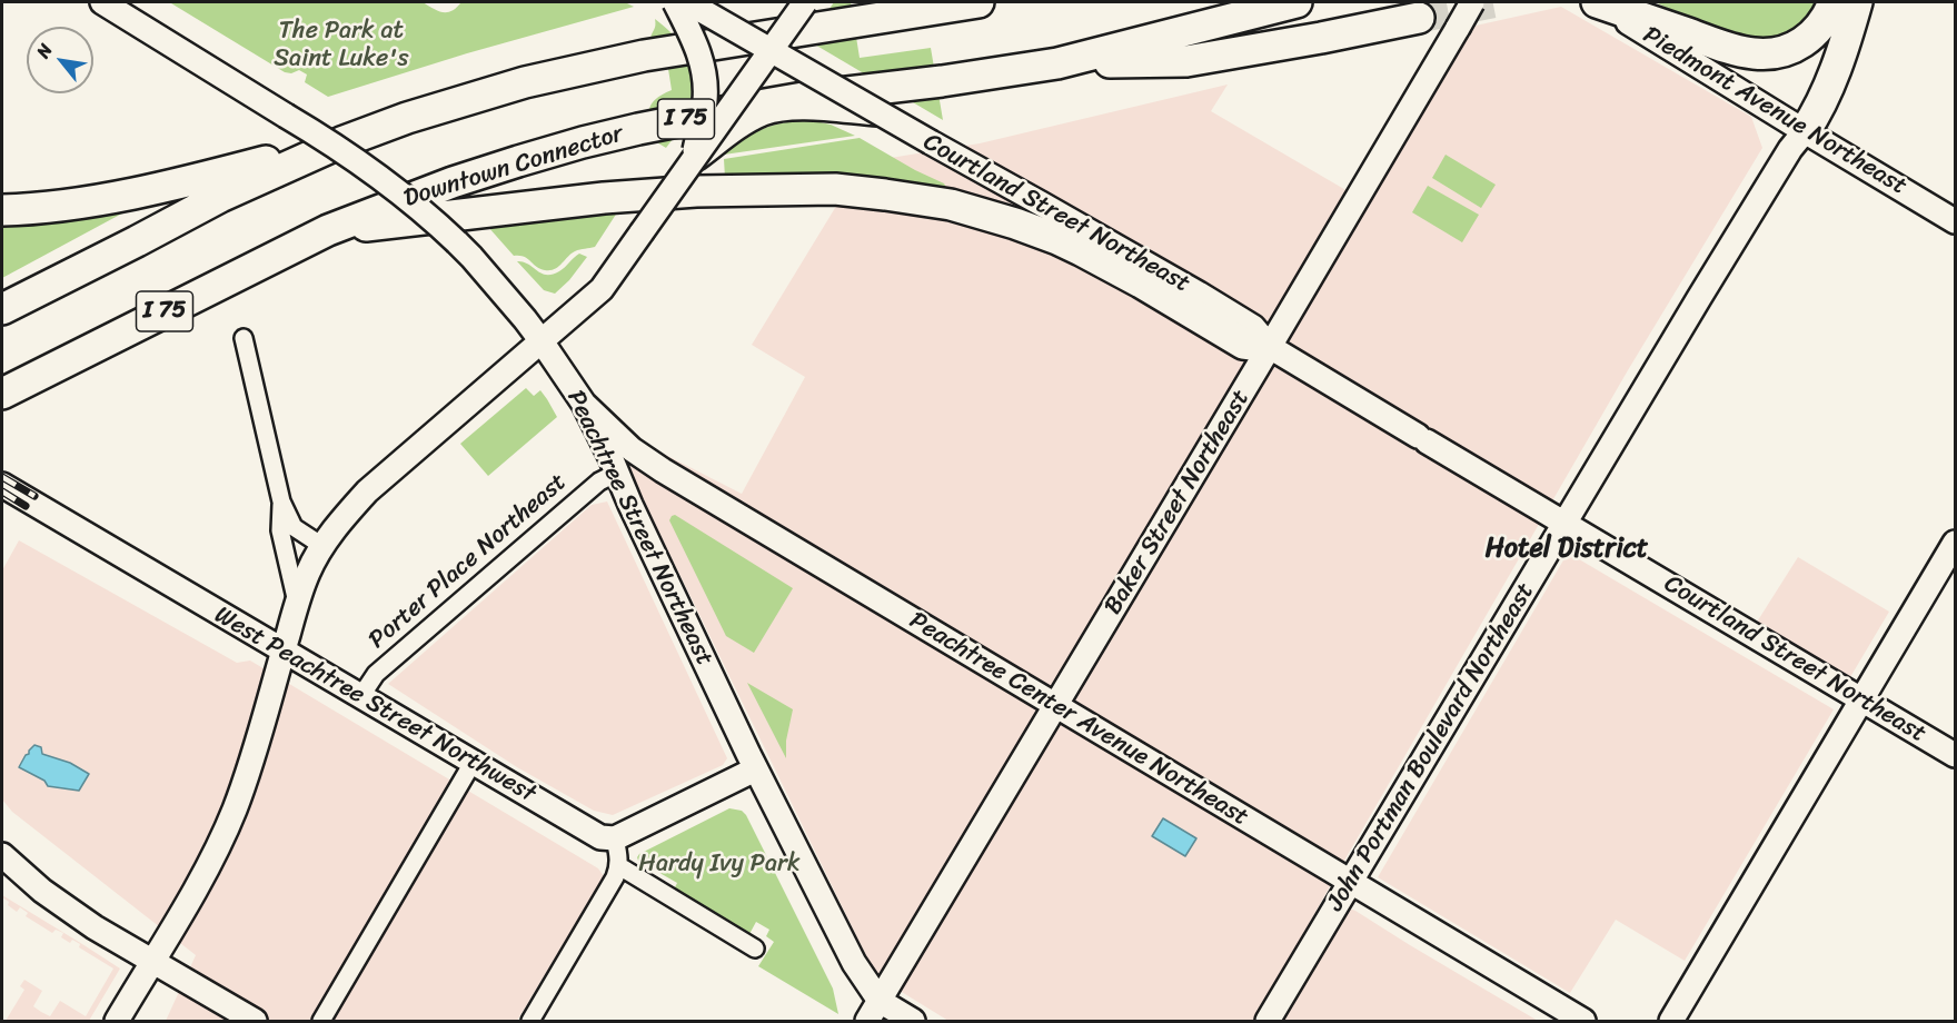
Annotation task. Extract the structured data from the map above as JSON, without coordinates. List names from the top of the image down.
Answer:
{
  "streets": {
    "highway": ["I 75", "Downtown Connector"],
    "main road": [
      "Piedmont Avenue Northeast",
      "Courtland Street Northeast",
      "Baker Street Northeast",
      "Peachtree Street Northeast",
      "West Peachtree Street Northwest",
      "Peachtree Center Avenue Northeast",
      "John Portman Boulevard Northeast"
    ],
    "street": ["Porter Place Northeast"]
  },
  "crossings": [
    ["Piedmont Avenue Northeast", "John Portman Boulevard Northeast"],
    ["Courtland Street Northeast", "Baker Street Northeast"],
    ["Courtland Street Northeast", "John Portman Boulevard Northeast"],
    ["Baker Street Northeast", "Peachtree Street Northeast"],
    ["Baker Street Northeast", "Peachtree Center Avenue Northeast"],
    ["Peachtree Street Northeast", "Porter Place Northeast"],
    ["Peachtree Street Northeast", "Peachtree Center Avenue Northeast"],
    ["Porter Place Northeast", "West Peachtree Street Northwest"],
    ["Peachtree Center Avenue Northeast", "John Portman Boulevard Northeast"]
  ],
  "districts": ["Hotel District"],
  "parks": ["The Park at Saint Luke's", "Hardy Ivy Park"],
  "north": "top left"
}
